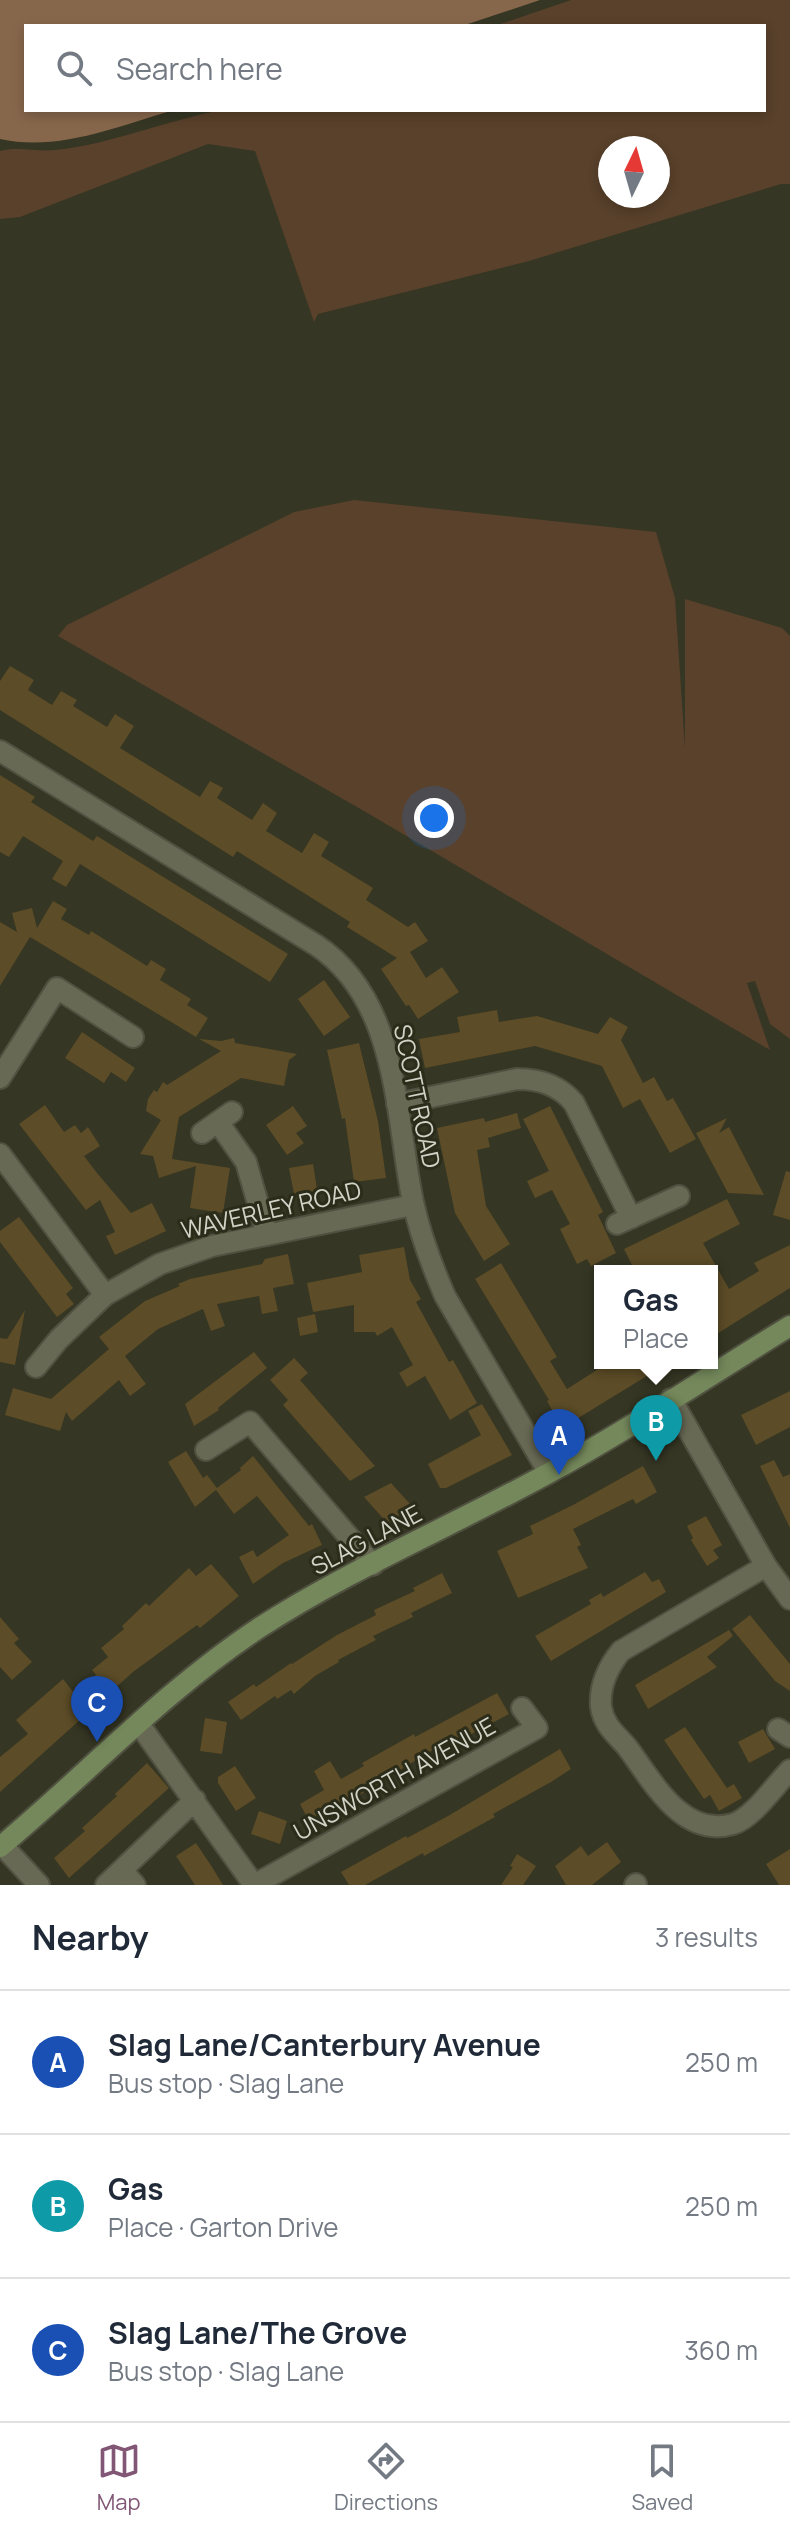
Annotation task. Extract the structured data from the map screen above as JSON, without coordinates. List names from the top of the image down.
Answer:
{
  "streets": {
    "street": [
      "SCOTT ROAD",
      "WAVERLEY ROAD",
      "SLAG LANE",
      "UNSWORTH AVENUE"
    ]
  },
  "crossings": [
    ["SCOTT ROAD", "WAVERLEY ROAD"],
    ["SCOTT ROAD", "SLAG LANE"]
  ],
  "north": "top",
  "page": {
    "search": "Search here",
    "popup": ["Gas", "Place"],
    "pins": ["B", "A", "C"],
    "heading": ["Nearby", "3 results"],
    "list": [
      {
        "mark": "A",
        "name": "Slag Lane/Canterbury Avenue",
        "note": "Bus stop · Slag Lane",
        "value": "250 m"
      },
      {
        "mark": "B",
        "name": "Gas",
        "note": "Place · Garton Drive",
        "value": "250 m"
      },
      {
        "mark": "C",
        "name": "Slag Lane/The Grove",
        "note": "Bus stop · Slag Lane",
        "value": "360 m"
      }
    ],
    "nav": ["Map", "Directions", "Saved"]
  }
}
